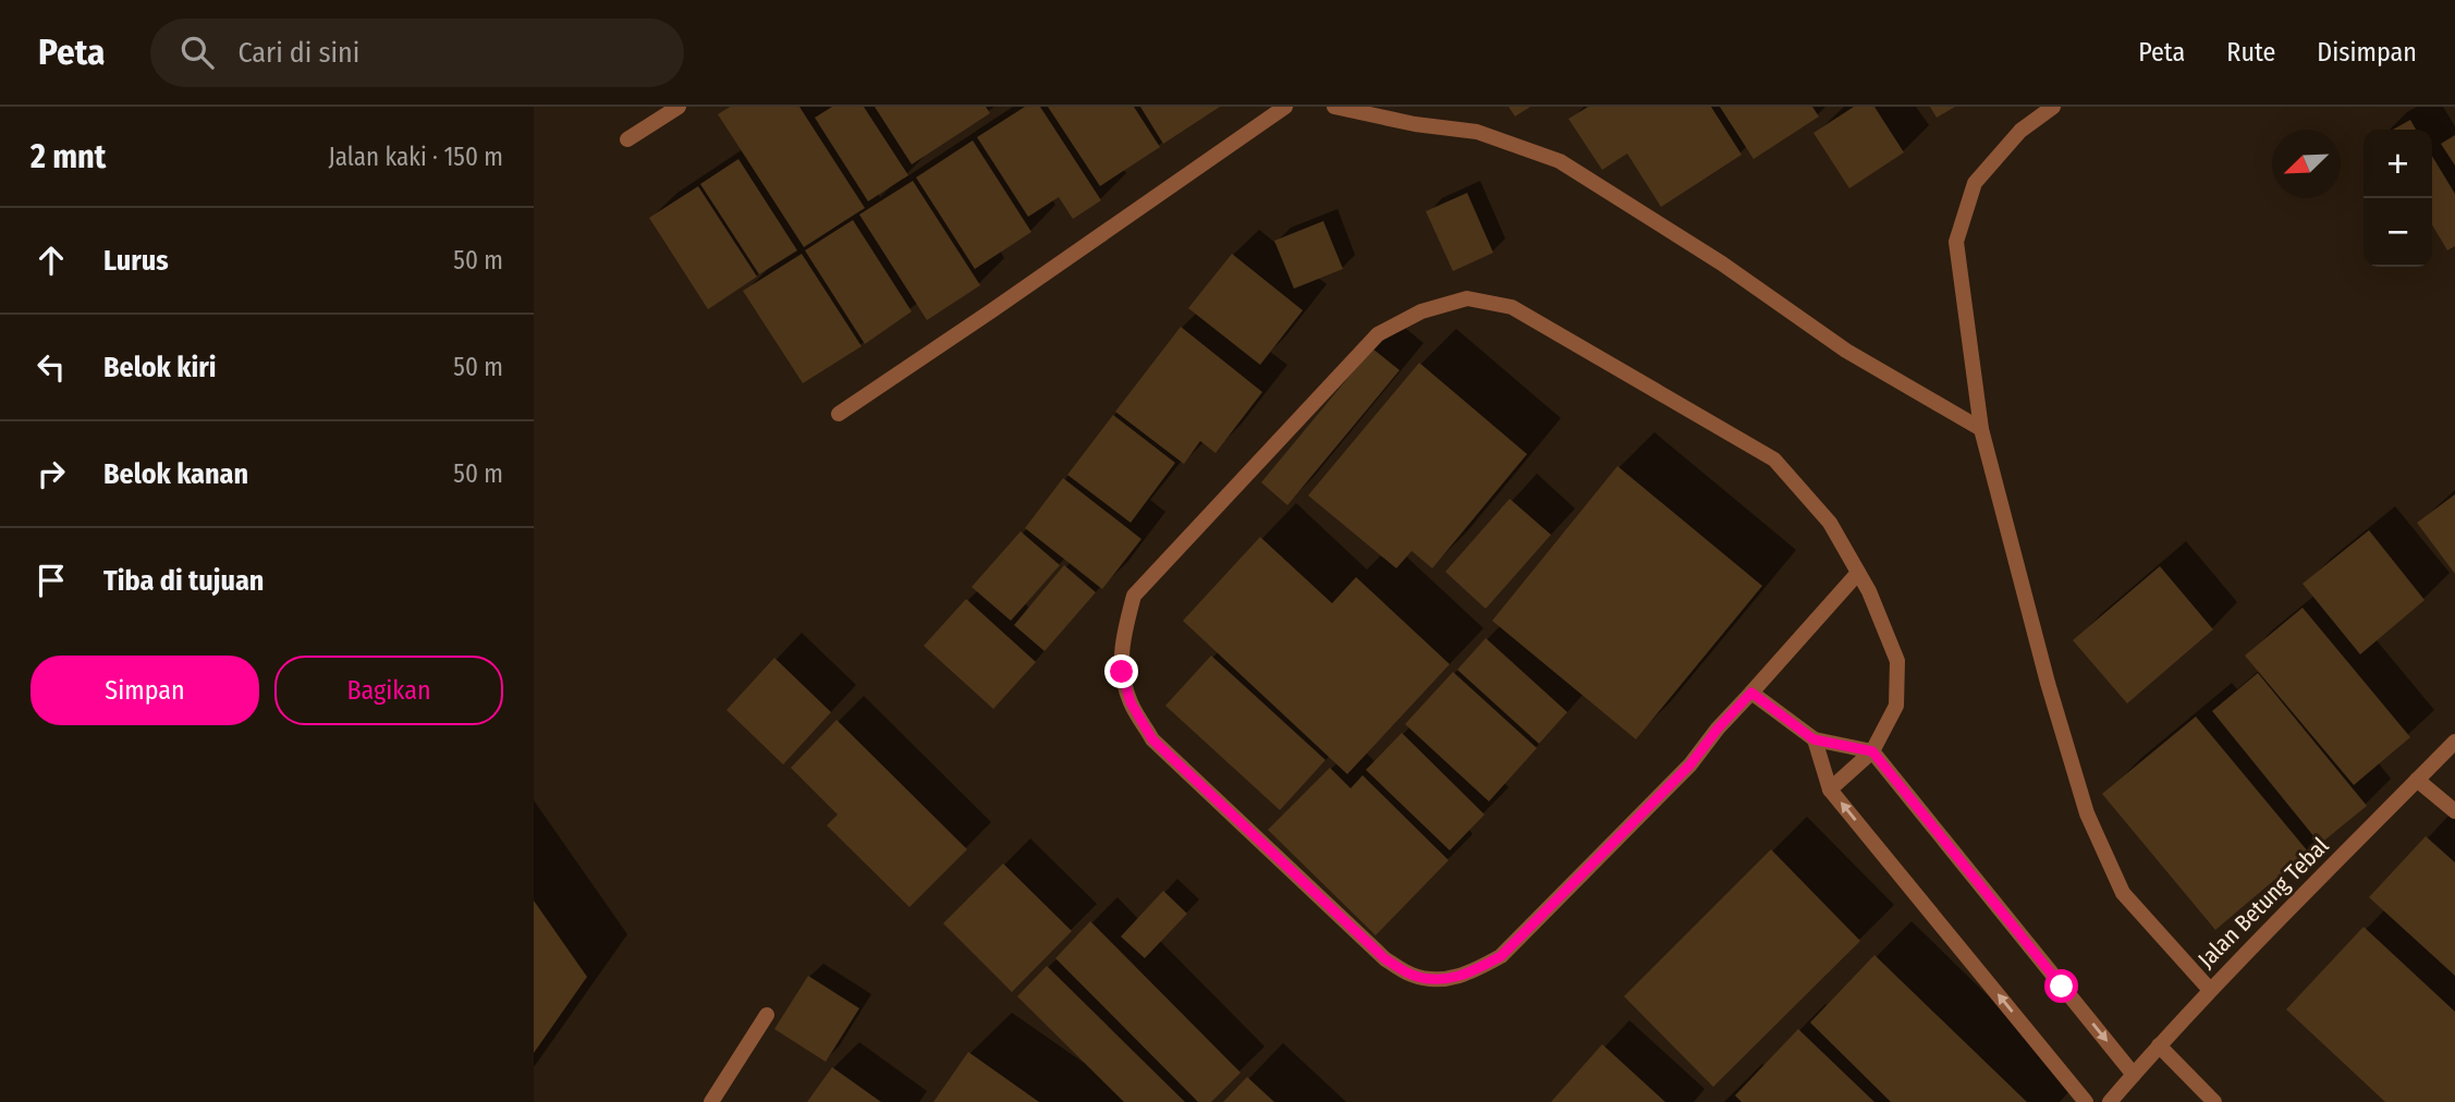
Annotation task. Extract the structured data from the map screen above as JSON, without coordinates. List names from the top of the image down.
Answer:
{
  "streets": {
    "street": ["Jalan Betung Tebal"]
  },
  "north": "bottom left",
  "page": {
    "header": "Peta",
    "search": "Cari di sini",
    "nav": ["Peta", "Rute", "Disimpan"],
    "heading": ["2 mnt", "Jalan kaki · 150 m"],
    "map_buttons": ["+", "−"],
    "list": [
      ["Lurus", "50 m"],
      ["Belok kiri", "50 m"],
      ["Belok kanan", "50 m"],
      "Tiba di tujuan"
    ],
    "buttons": ["Simpan", "Bagikan"]
  }
}
